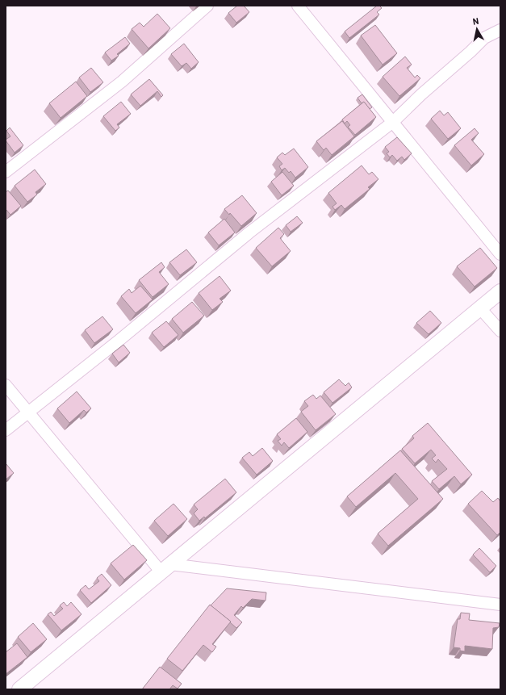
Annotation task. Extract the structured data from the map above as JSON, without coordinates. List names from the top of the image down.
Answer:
{
  "north": "top"
}
